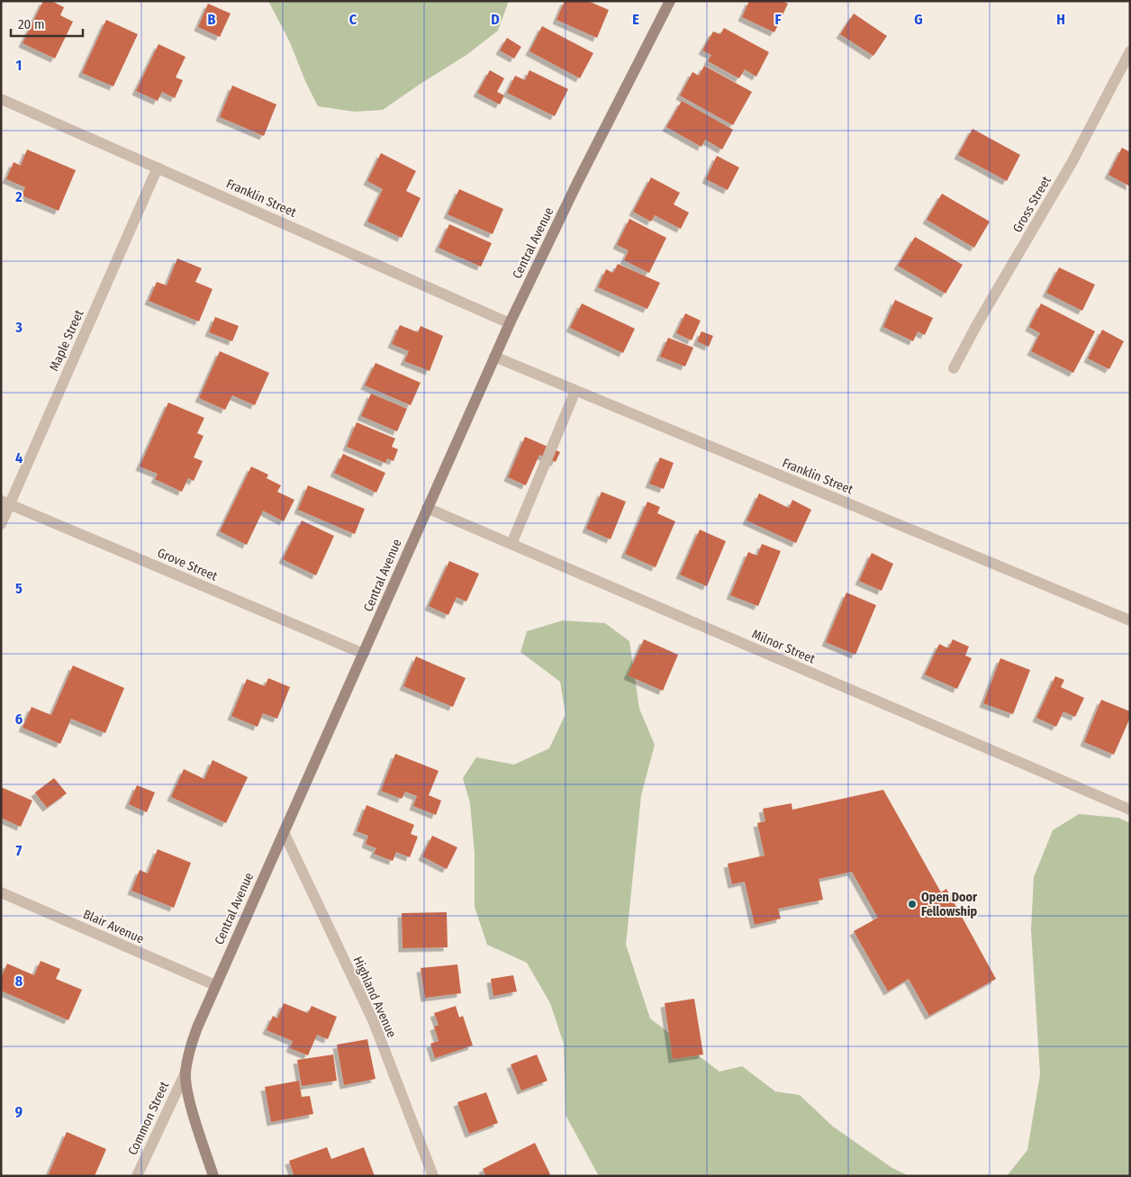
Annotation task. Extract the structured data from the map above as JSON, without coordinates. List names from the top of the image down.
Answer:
{
  "streets": {
    "street": [
      "Franklin Street",
      "Gross Street",
      "Central Avenue",
      "Maple Street",
      "Grove Street",
      "Milnor Street",
      "Blair Avenue",
      "Highland Avenue",
      "Common Street"
    ]
  },
  "crossings": [
    ["Franklin Street", "Central Avenue"],
    ["Franklin Street", "Maple Street"],
    ["Central Avenue", "Grove Street"],
    ["Central Avenue", "Milnor Street"],
    ["Central Avenue", "Blair Avenue"],
    ["Central Avenue", "Highland Avenue"],
    ["Central Avenue", "Common Street"],
    ["Maple Street", "Grove Street"]
  ],
  "places": ["Open Door Fellowship"],
  "scale_bar": "20 m",
  "grid": {
    "columns": [
      "B",
      "C",
      "D",
      "E",
      "F",
      "G",
      "H"
    ],
    "rows": [
      "1",
      "2",
      "3",
      "4",
      "5",
      "6",
      "7",
      "8",
      "9"
    ]
  }
}
